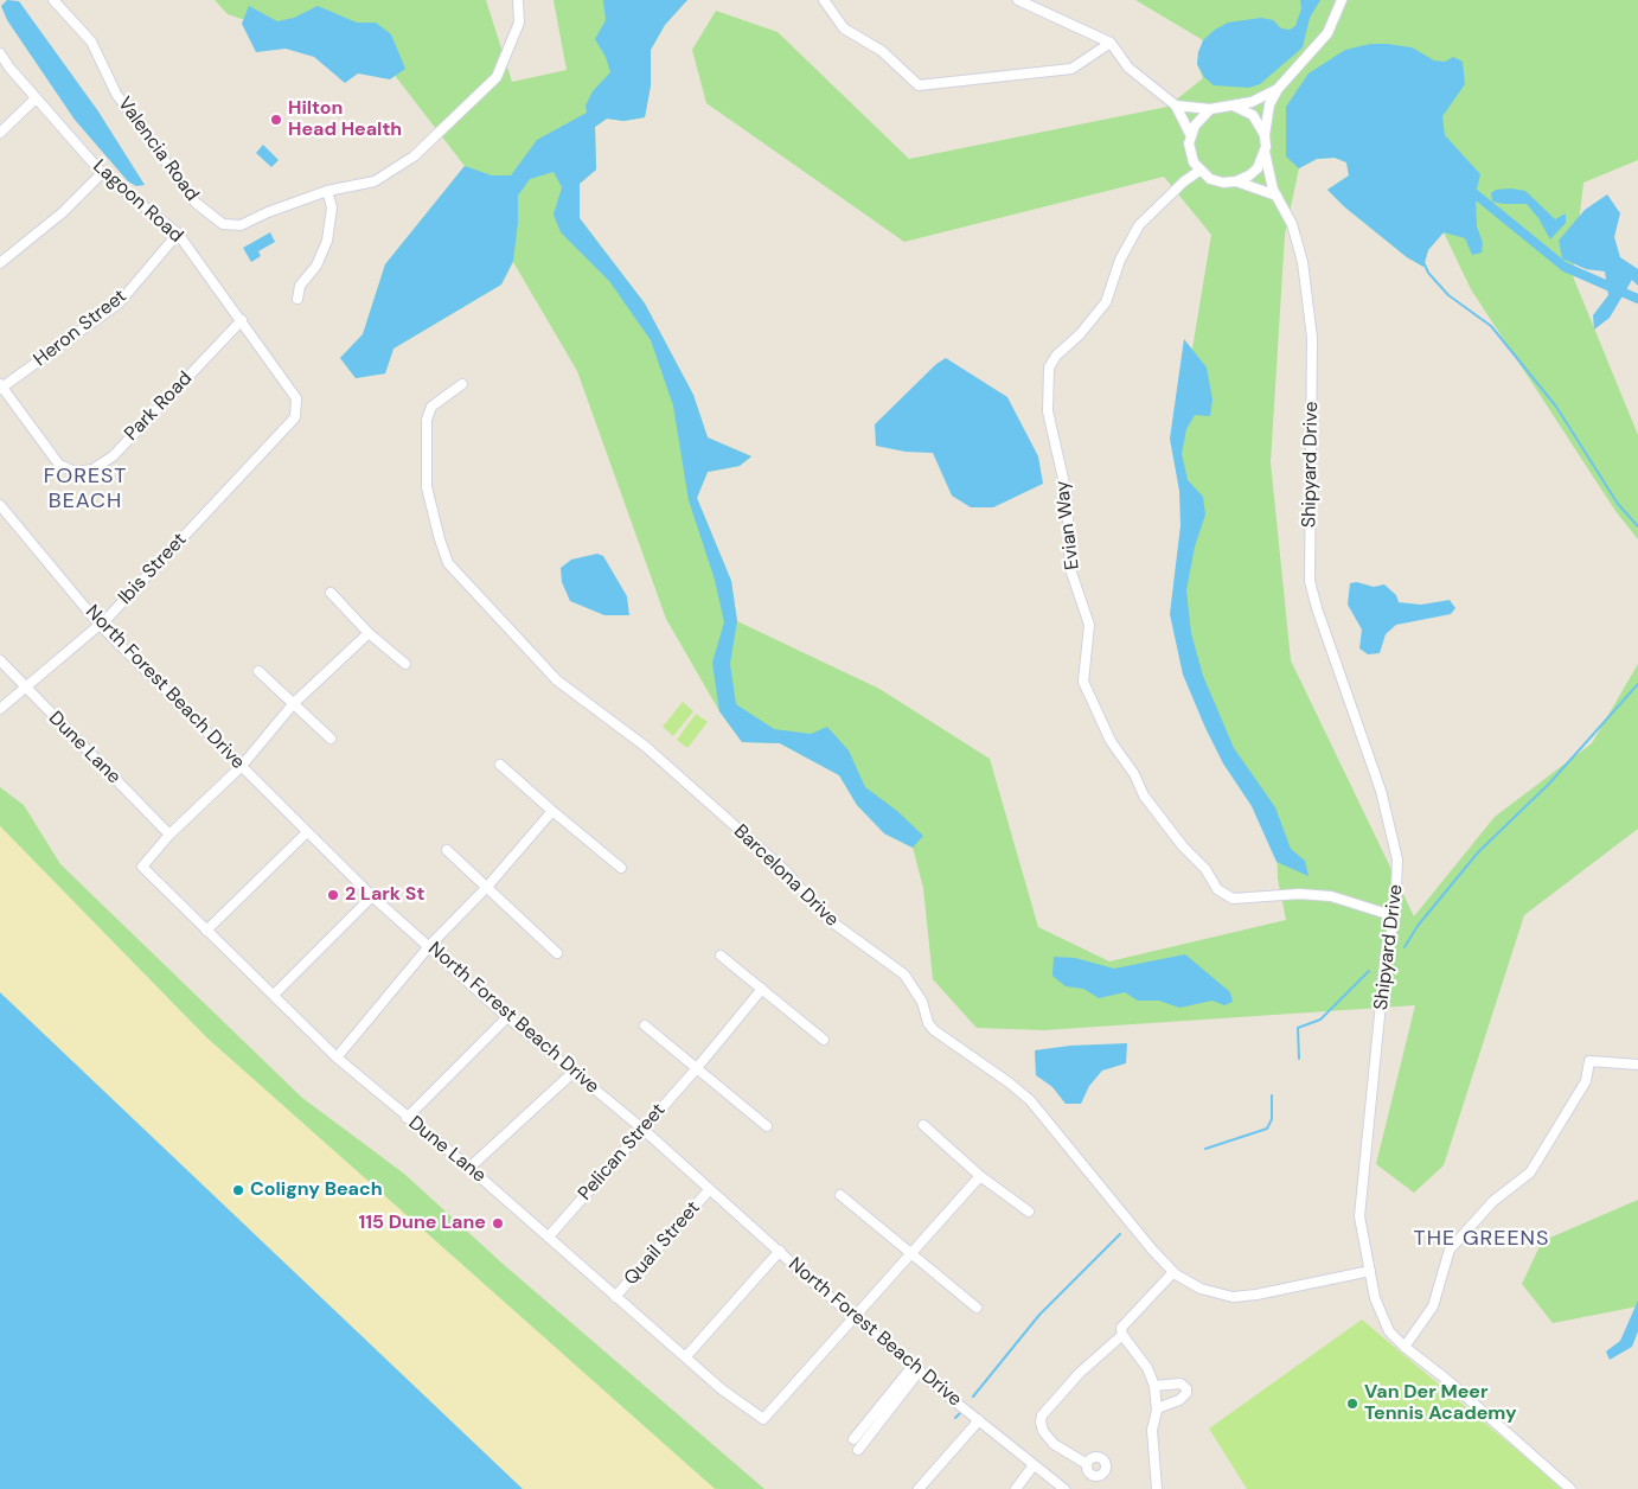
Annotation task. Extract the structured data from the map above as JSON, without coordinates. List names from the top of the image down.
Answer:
{
  "streets": {
    "street": [
      "Valencia Road",
      "Lagoon Road",
      "Heron Street",
      "Park Road",
      "Shipyard Drive",
      "Evian Way",
      "Ibis Street",
      "North Forest Beach Drive",
      "Dune Lane",
      "Barcelona Drive",
      "Pelican Street",
      "Quail Street"
    ]
  },
  "crossings": [
    ["Lagoon Road", "Heron Street"],
    ["Lagoon Road", "Park Road"],
    ["Lagoon Road", "Ibis Street"],
    ["Heron Street", "Park Road"],
    ["Shipyard Drive", "Evian Way"],
    ["Shipyard Drive", "Barcelona Drive"],
    ["Ibis Street", "North Forest Beach Drive"],
    ["Ibis Street", "Dune Lane"],
    ["North Forest Beach Drive", "Dune Lane"],
    ["North Forest Beach Drive", "Pelican Street"],
    ["North Forest Beach Drive", "Quail Street"],
    ["Dune Lane", "Pelican Street"],
    ["Dune Lane", "Quail Street"]
  ],
  "districts": ["FOREST BEACH", "THE GREENS"],
  "places": [
    "Hilton Head Health",
    "2 Lark St",
    "Coligny Beach",
    "115 Dune Lane",
    "Van Der Meer Tennis Academy"
  ]
}
